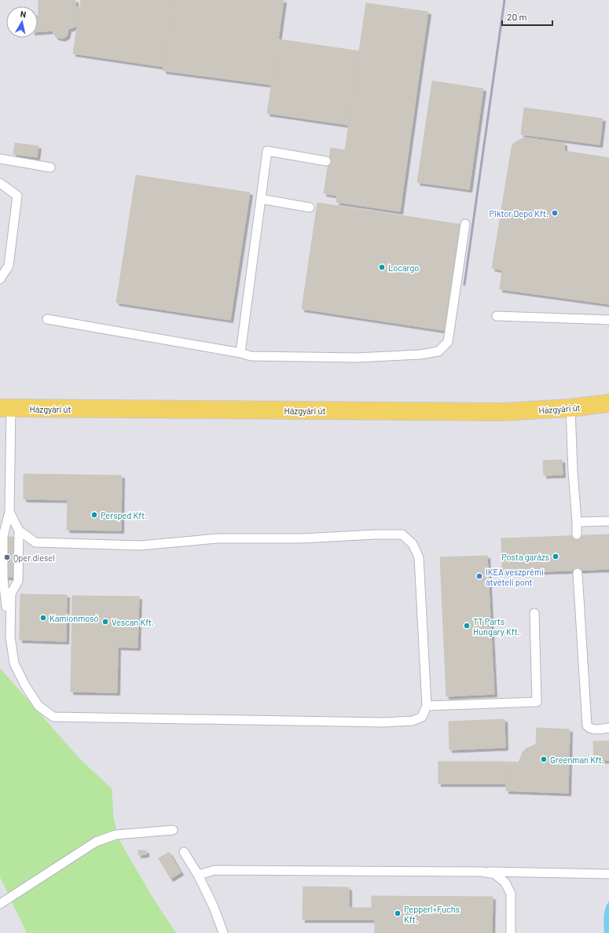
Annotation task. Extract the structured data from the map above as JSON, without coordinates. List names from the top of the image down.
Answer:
{
  "streets": {
    "main road": ["Házgyári út"]
  },
  "places": [
    "Piktor Depo Kft.",
    "Locargo",
    "Persped Kft.",
    "Posta garázs",
    "Qper diesel",
    "IKEA veszprémi átvételi pont",
    "Kamionmosó",
    "Vescan Kft.",
    "TT Parts Hungary Kft.",
    "Greenman Kft.",
    "Pepperl+Fuchs Kft."
  ],
  "scale_bar": "20 m",
  "north": "top"
}
